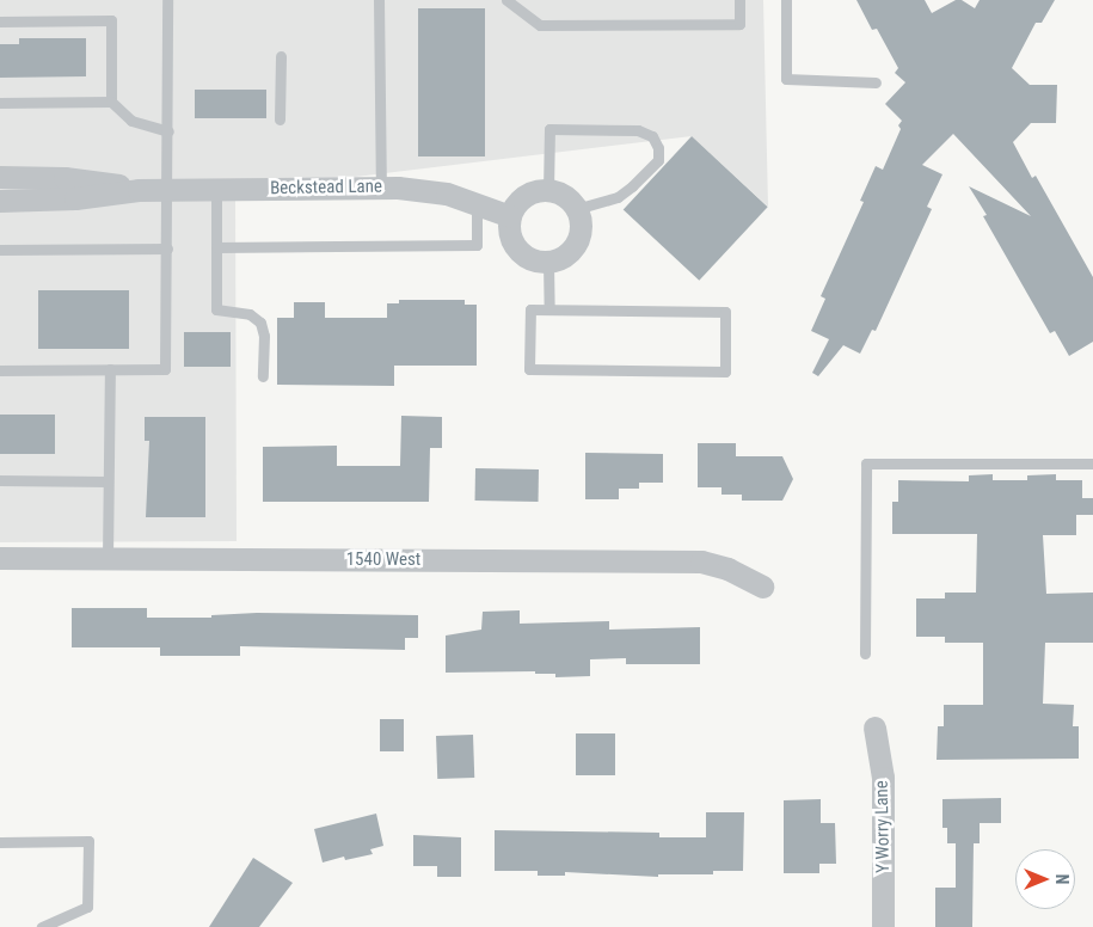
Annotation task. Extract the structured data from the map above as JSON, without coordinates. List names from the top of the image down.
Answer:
{
  "streets": {
    "street": ["Beckstead Lane", "1540 West", "Y Worry Lane"]
  },
  "north": "right"
}
